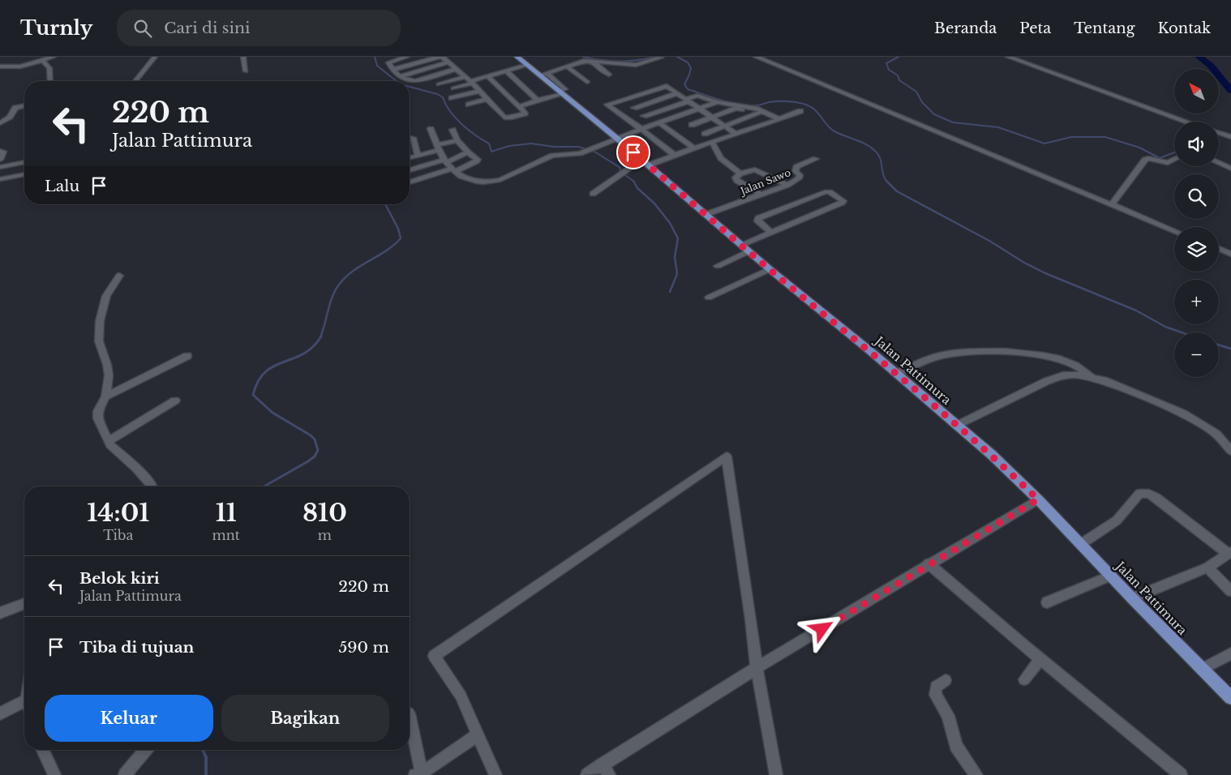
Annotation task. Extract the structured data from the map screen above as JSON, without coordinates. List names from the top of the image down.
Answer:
{
  "streets": {
    "main road": ["Jalan Pattimura"],
    "street": ["Jalan Sawo"]
  },
  "crossings": [
    ["Jalan Sawo", "Jalan Pattimura"]
  ],
  "north": "top left",
  "page": {
    "header": "Turnly",
    "search": "Cari di sini",
    "nav": [
      "Beranda",
      "Peta",
      "Tentang",
      "Kontak"
    ],
    "map_buttons": ["+", "−"],
    "turn": ["220 m", "Jalan Pattimura"],
    "then": "Lalu",
    "eta": [
      "14:01",
      "Tiba",
      "11",
      "mnt",
      "810",
      "m"
    ],
    "list": [
      {
        "name": "Belok kiri",
        "note": "Jalan Pattimura",
        "value": "220 m"
      },
      {
        "name": "Tiba di tujuan",
        "value": "590 m"
      }
    ],
    "buttons": ["Keluar", "Bagikan"]
  }
}
